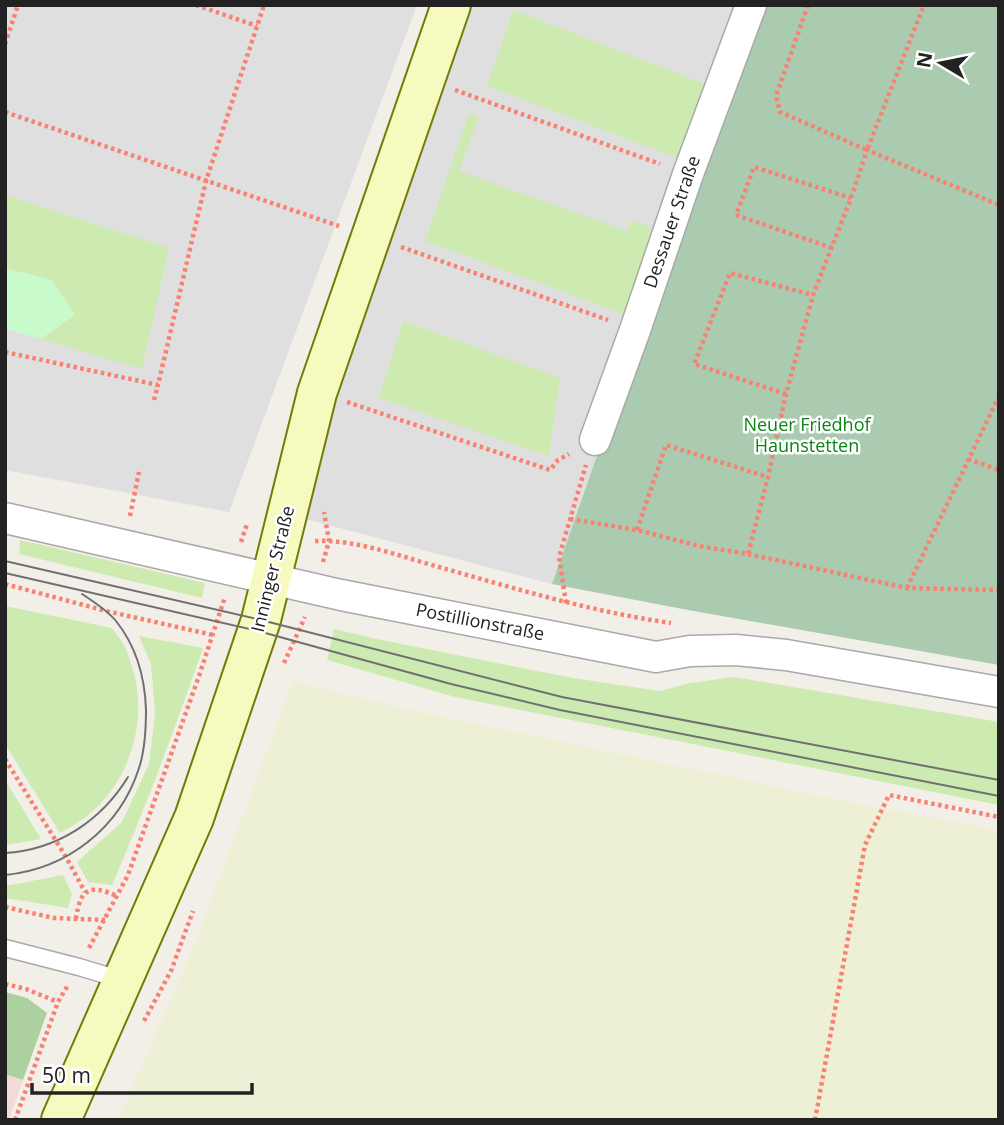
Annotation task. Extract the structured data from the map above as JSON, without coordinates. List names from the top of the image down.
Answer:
{
  "streets": {
    "main road": ["Inninger Straße"],
    "street": ["Dessauer Straße", "Postillionstraße"]
  },
  "crossings": [
    ["Inninger Straße", "Postillionstraße"]
  ],
  "parks": ["Neuer Friedhof Haunstetten"],
  "scale_bar": "50 m",
  "north": "left"
}
